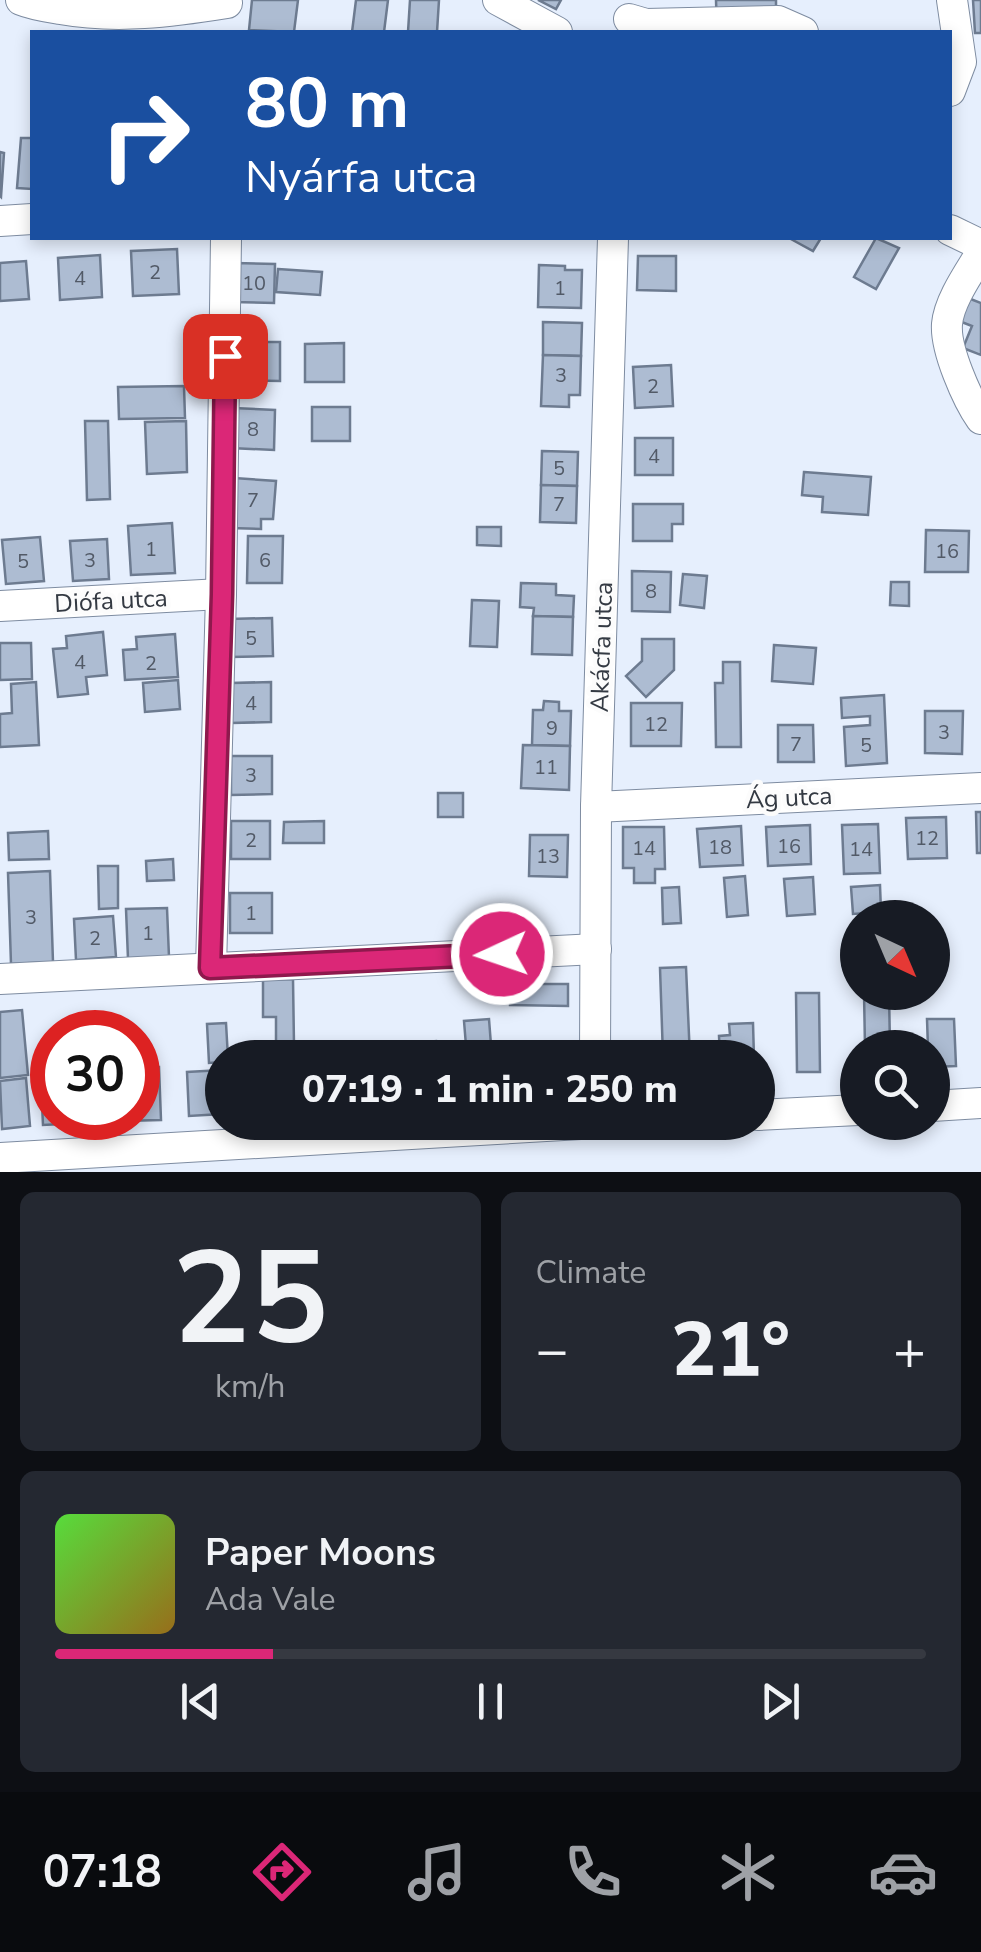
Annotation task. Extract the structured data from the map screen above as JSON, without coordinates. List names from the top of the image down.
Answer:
{
  "streets": {
    "street": ["Diófa utca", "Akácfa utca", "Ág utca"]
  },
  "crossings": [
    ["Akácfa utca", "Ág utca"]
  ],
  "house_numbers": [
    "2",
    "4",
    "10",
    "1",
    "3",
    "2",
    "8",
    "4",
    "5",
    "7",
    "7",
    "1",
    "16",
    "3",
    "6",
    "5",
    "8",
    "5",
    "4",
    "2",
    "4",
    "12",
    "9",
    "3",
    "7",
    "5",
    "11",
    "3",
    "12",
    "2",
    "16",
    "18",
    "14",
    "14",
    "13",
    "1",
    "3",
    "1",
    "2"
  ],
  "north": "bottom right",
  "page": {
    "turn": ["80 m", "Nyárfa utca"],
    "limit": "30",
    "trip": "07:19 · 1 min · 250 m",
    "tile": [
      ["25", "km/h"],
      "Climate"
    ],
    "heat": ["−", "21°", "+"],
    "song": ["Paper Moons", "Ada Vale"],
    "tabs": "07:18"
  }
}
